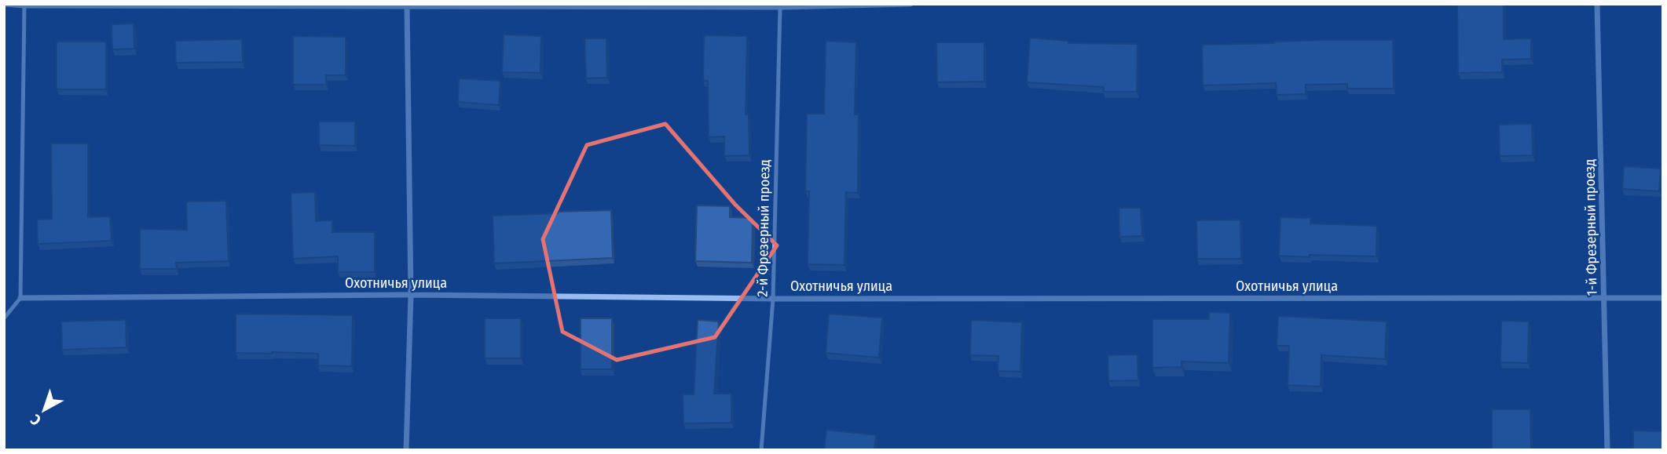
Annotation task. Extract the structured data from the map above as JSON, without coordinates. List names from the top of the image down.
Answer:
{
  "streets": {
    "street": ["1-й Фрезерный проезд", "Охотничья улица"],
    "lane": ["2-й Фрезерный проезд"]
  },
  "crossings": [
    ["1-й Фрезерный проезд", "Охотничья улица"],
    ["2-й Фрезерный проезд", "Охотничья улица"]
  ],
  "north": "bottom left"
}
